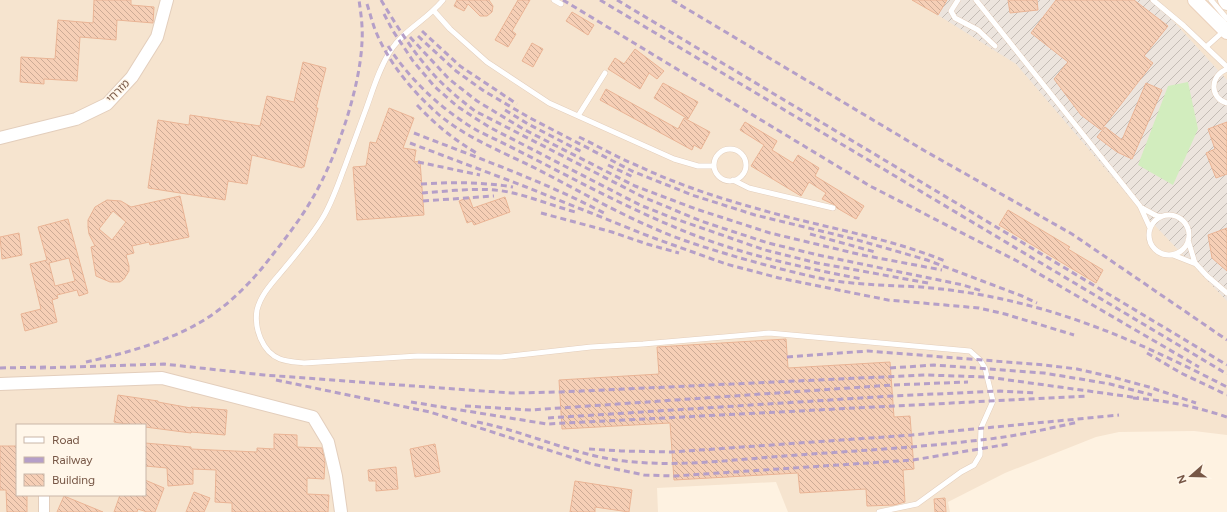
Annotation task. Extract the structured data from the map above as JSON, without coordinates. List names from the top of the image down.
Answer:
{
  "streets": {
    "street": ["מזרחי"]
  },
  "legend": ["Road", "Railway", "Building"],
  "north": "left"
}
